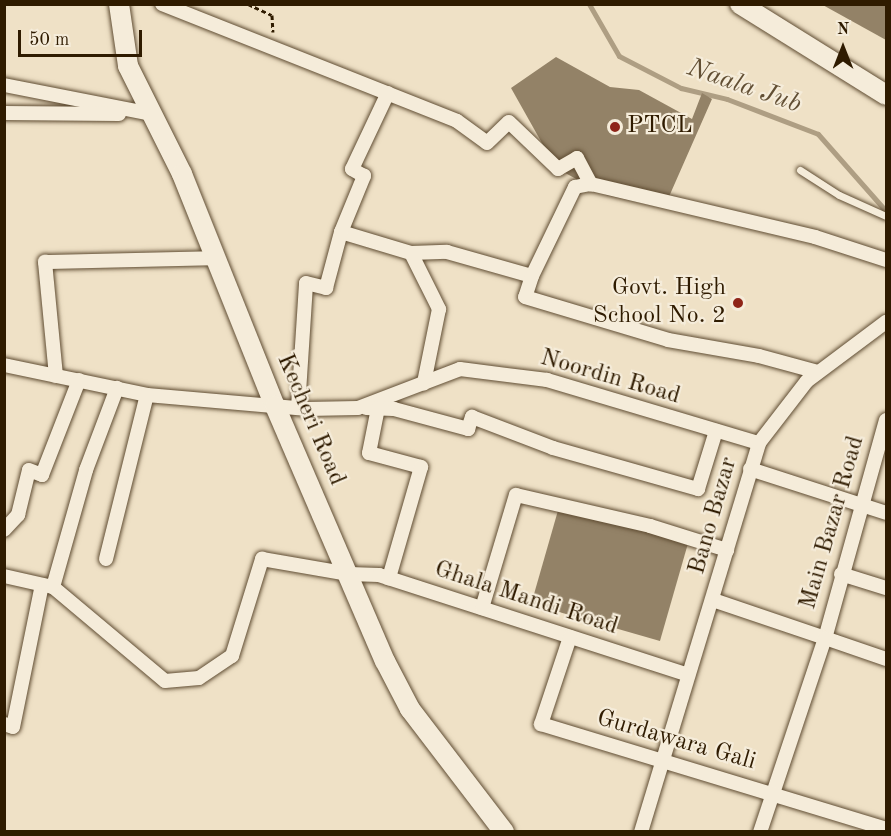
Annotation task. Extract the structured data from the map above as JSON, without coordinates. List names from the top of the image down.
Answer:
{
  "streets": {
    "street": [
      "Noordin Road",
      "Kecheri Road",
      "Bano Bazar",
      "Main Bazar Road",
      "Ghala Mandi Road",
      "Gurdawara Gali"
    ]
  },
  "crossings": [
    ["Noordin Road", "Kecheri Road"],
    ["Noordin Road", "Bano Bazar"],
    ["Kecheri Road", "Ghala Mandi Road"],
    ["Bano Bazar", "Ghala Mandi Road"],
    ["Bano Bazar", "Gurdawara Gali"],
    ["Main Bazar Road", "Gurdawara Gali"],
    ["Ghala Mandi Road", "Gurdawara Gali"]
  ],
  "water": ["Naala Jub"],
  "places": ["PTCL", "Govt. High School No. 2"],
  "scale_bar": "50 m",
  "north": "top"
}
